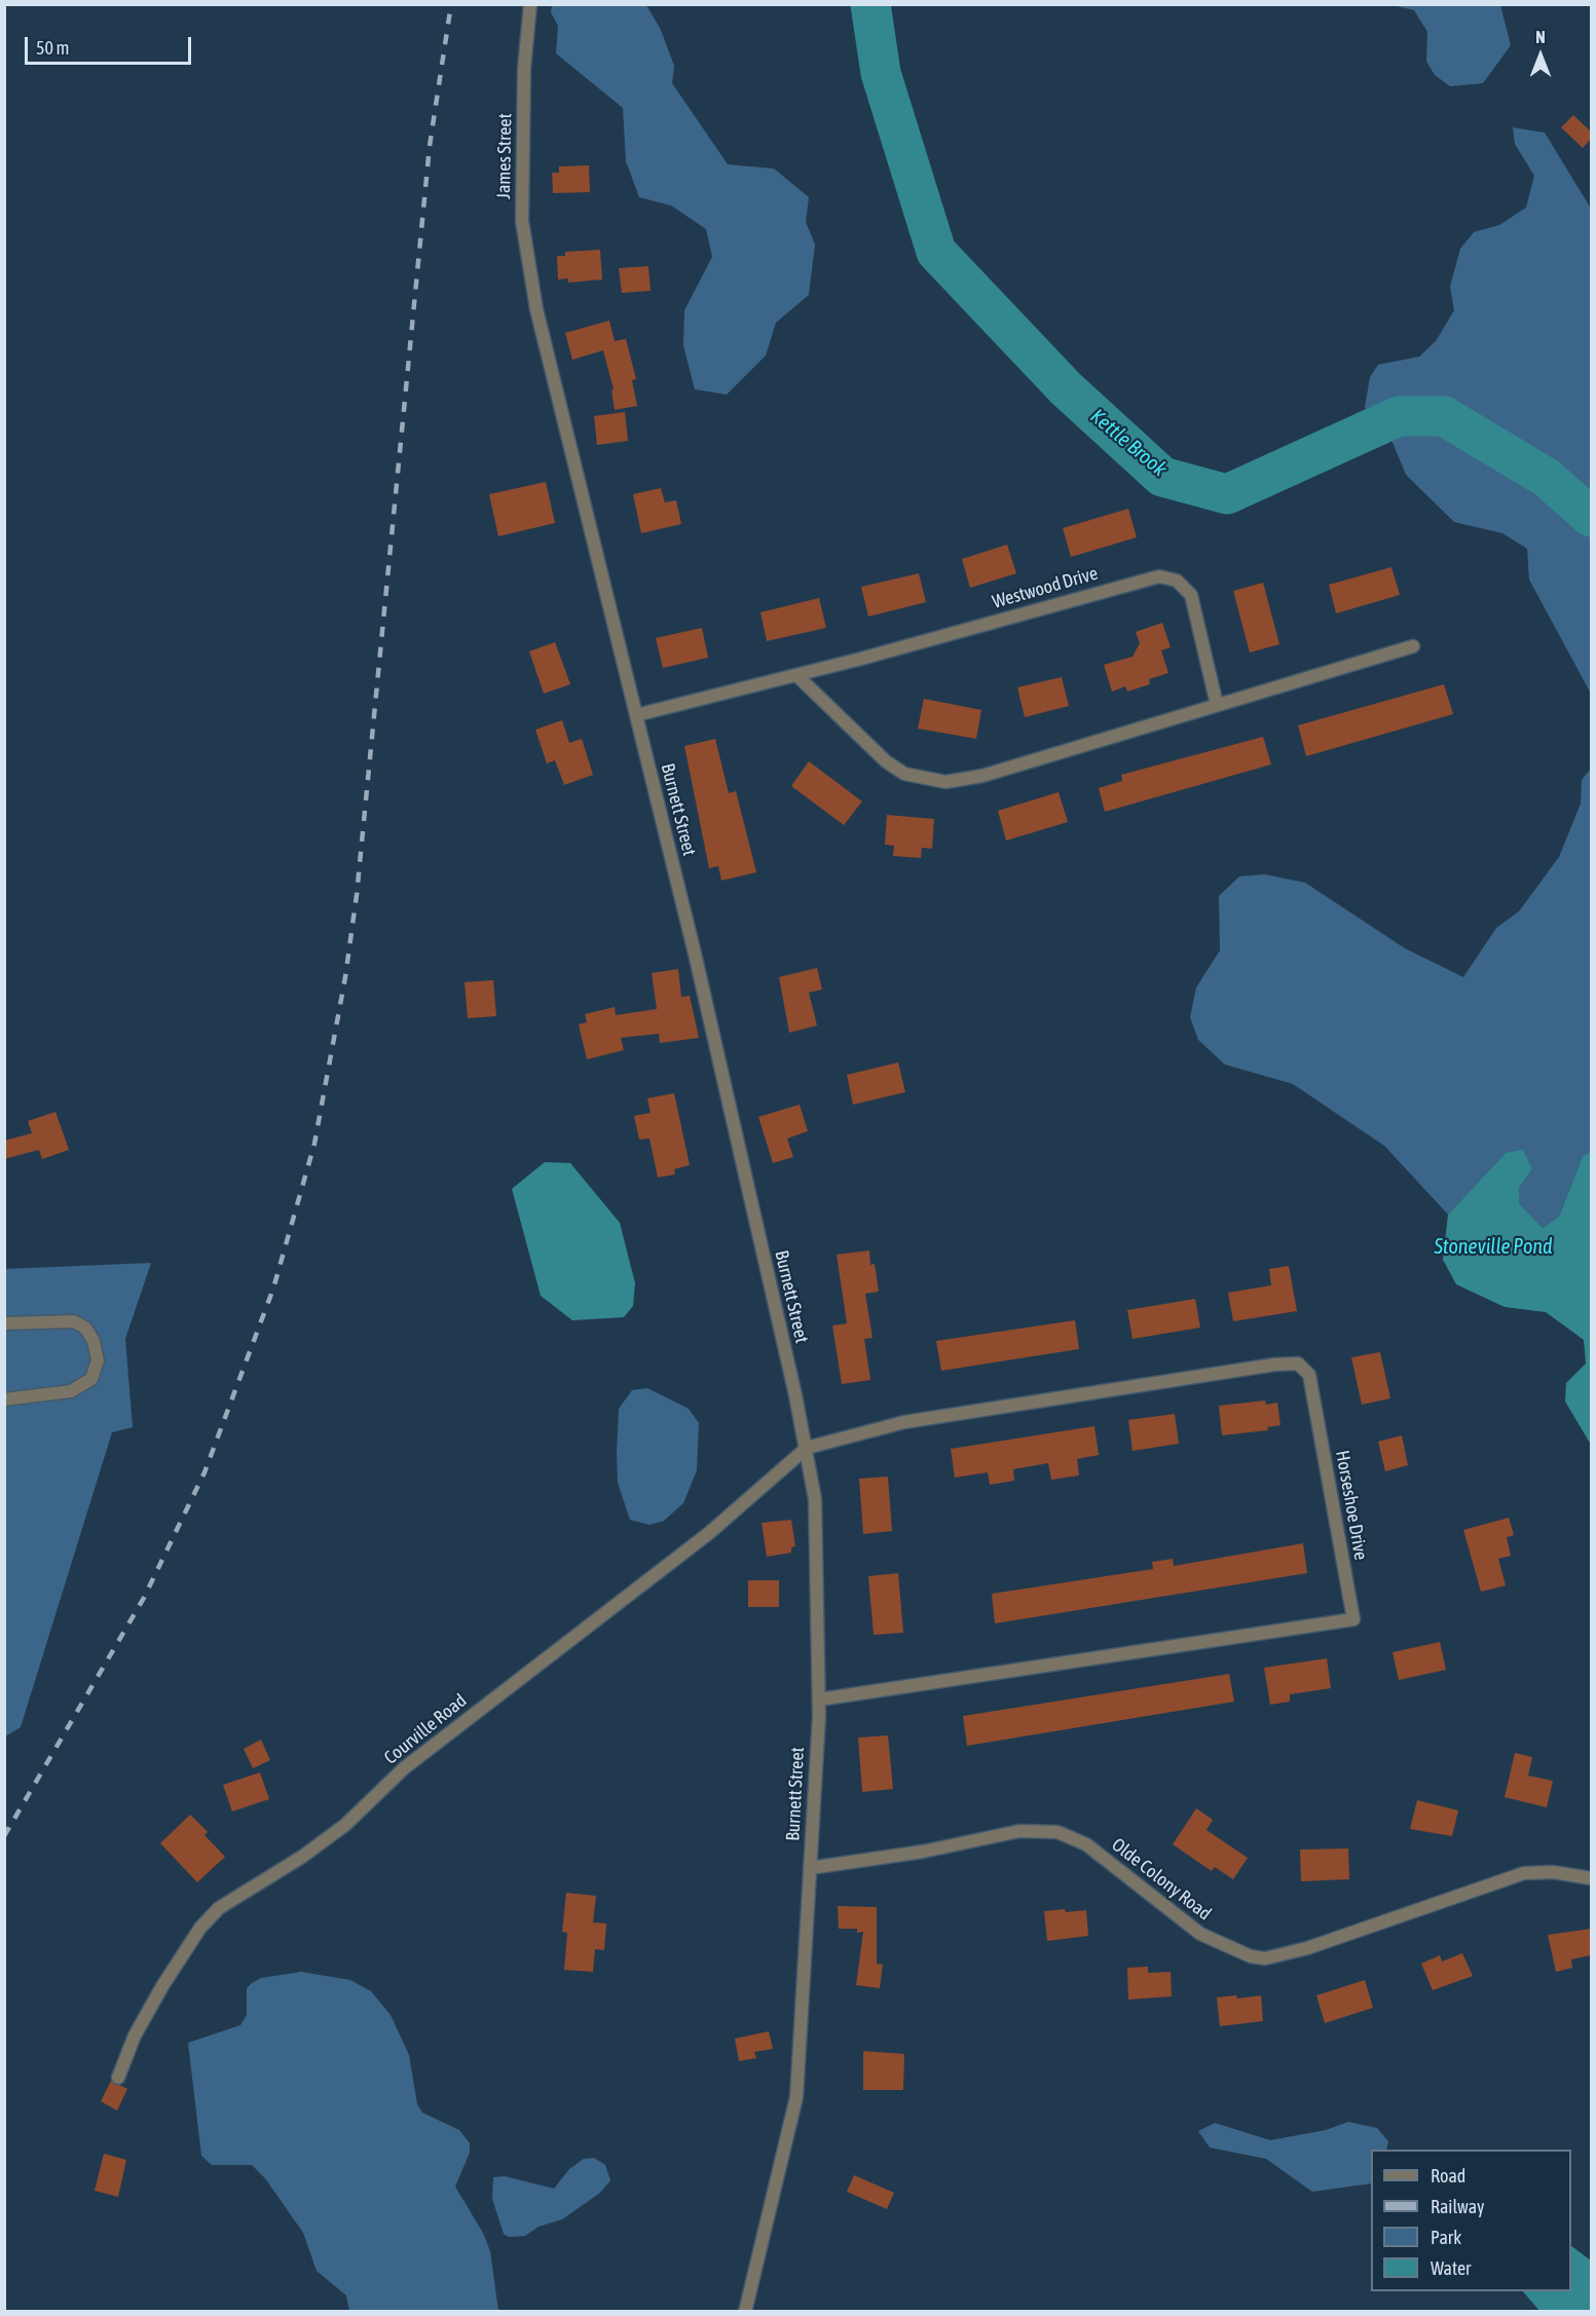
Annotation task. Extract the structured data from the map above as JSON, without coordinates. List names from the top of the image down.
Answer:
{
  "streets": {
    "street": [
      "James Street",
      "Westwood Drive",
      "Burnett Street",
      "Horseshoe Drive",
      "Courville Road",
      "Olde Colony Road"
    ]
  },
  "crossings": [
    ["James Street", "Burnett Street"],
    ["Westwood Drive", "Burnett Street"],
    ["Burnett Street", "Horseshoe Drive"],
    ["Burnett Street", "Courville Road"],
    ["Burnett Street", "Olde Colony Road"],
    ["Horseshoe Drive", "Courville Road"]
  ],
  "water": ["Kettle Brook", "Stoneville Pond"],
  "legend": [
    "Road",
    "Railway",
    "Park",
    "Water"
  ],
  "scale_bar": "50 m",
  "north": "top"
}
